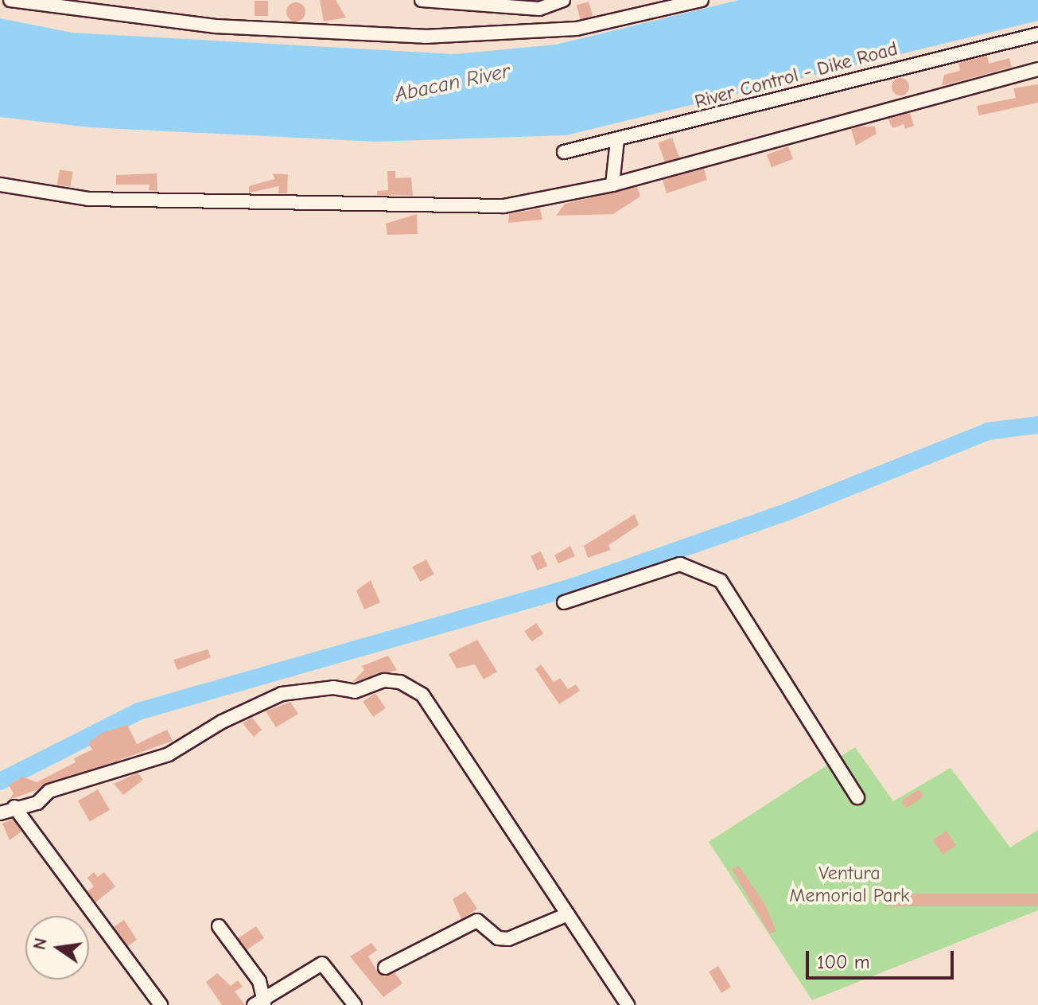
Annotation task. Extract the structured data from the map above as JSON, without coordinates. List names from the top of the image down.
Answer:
{
  "streets": {
    "street": ["River Control - Dike Road"]
  },
  "water": ["Abacan River"],
  "parks": ["Ventura Memorial Park"],
  "scale_bar": "100 m",
  "north": "left"
}
